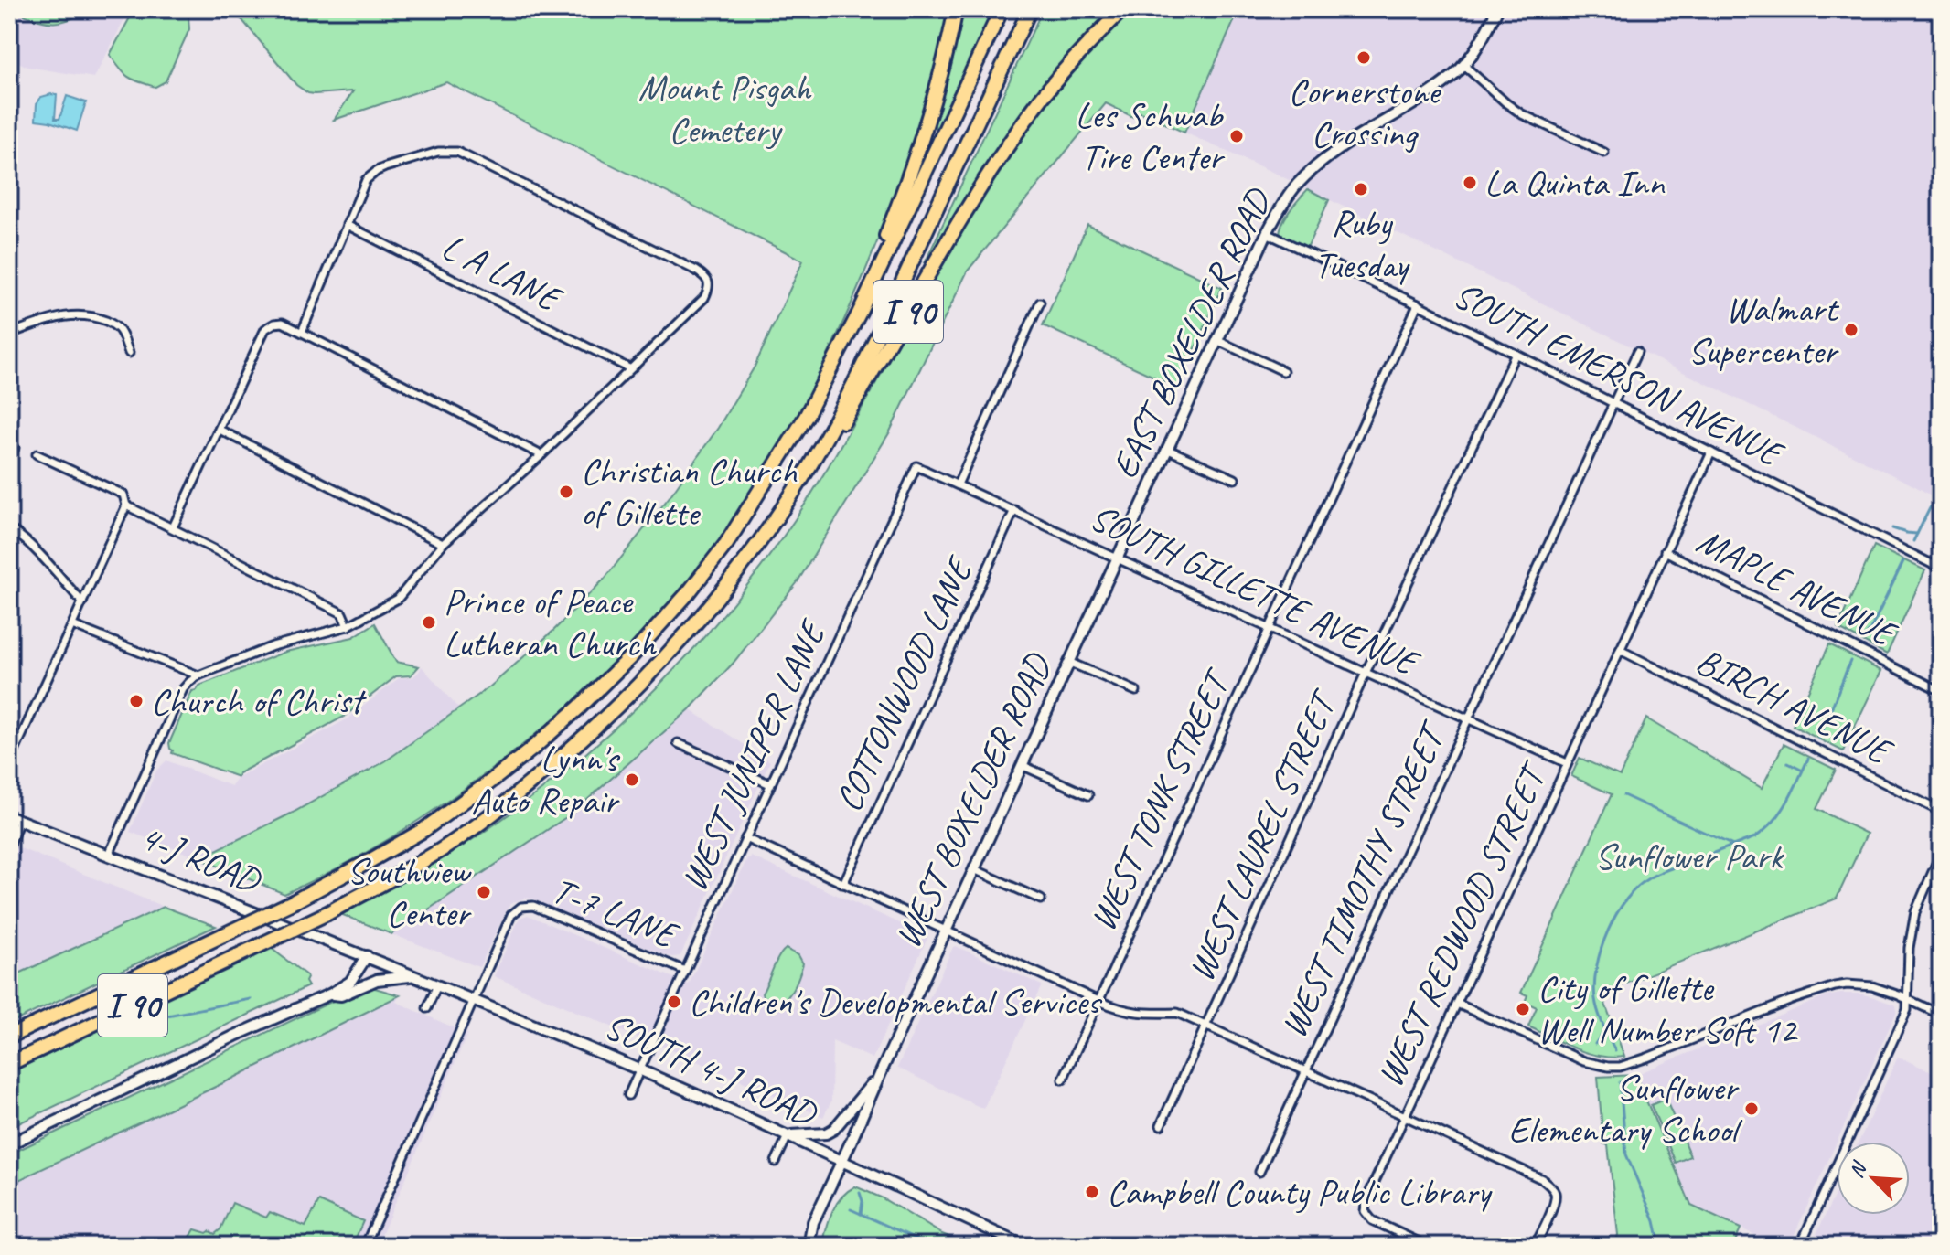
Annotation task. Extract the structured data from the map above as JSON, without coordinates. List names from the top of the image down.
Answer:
{
  "streets": {
    "highway": ["I 90"],
    "main road": [
      "EAST BOXELDER ROAD",
      "WEST BOXELDER ROAD",
      "4-J ROAD",
      "SOUTH 4-J ROAD"
    ],
    "street": [
      "L A LANE",
      "SOUTH EMERSON AVENUE",
      "MAPLE AVENUE",
      "SOUTH GILLETTE AVENUE",
      "COTTONWOOD LANE",
      "BIRCH AVENUE",
      "WEST JUNIPER LANE",
      "WEST TONK STREET",
      "WEST LAUREL STREET",
      "WEST TIMOTHY STREET",
      "T-7 LANE",
      "WEST REDWOOD STREET"
    ]
  },
  "crossings": [
    ["EAST BOXELDER ROAD", "SOUTH EMERSON AVENUE"],
    ["EAST BOXELDER ROAD", "SOUTH GILLETTE AVENUE"],
    ["EAST BOXELDER ROAD", "WEST BOXELDER ROAD"],
    ["SOUTH EMERSON AVENUE", "WEST TONK STREET"],
    ["SOUTH EMERSON AVENUE", "WEST LAUREL STREET"],
    ["SOUTH EMERSON AVENUE", "WEST TIMOTHY STREET"],
    ["SOUTH EMERSON AVENUE", "WEST REDWOOD STREET"],
    ["MAPLE AVENUE", "WEST REDWOOD STREET"],
    ["SOUTH GILLETTE AVENUE", "COTTONWOOD LANE"],
    ["SOUTH GILLETTE AVENUE", "WEST JUNIPER LANE"],
    ["SOUTH GILLETTE AVENUE", "WEST BOXELDER ROAD"],
    ["SOUTH GILLETTE AVENUE", "WEST TONK STREET"],
    ["SOUTH GILLETTE AVENUE", "WEST LAUREL STREET"],
    ["SOUTH GILLETTE AVENUE", "WEST TIMOTHY STREET"],
    ["SOUTH GILLETTE AVENUE", "WEST REDWOOD STREET"],
    ["BIRCH AVENUE", "WEST REDWOOD STREET"],
    ["WEST JUNIPER LANE", "T-7 LANE"],
    ["WEST JUNIPER LANE", "SOUTH 4-J ROAD"],
    ["4-J ROAD", "SOUTH 4-J ROAD"],
    ["T-7 LANE", "SOUTH 4-J ROAD"]
  ],
  "parks": ["Mount Pisgah Cemetery", "Sunflower Park"],
  "places": [
    "Cornerstone Crossing",
    "Les Schwab Tire Center",
    "La Quinta Inn",
    "Ruby Tuesday",
    "Walmart Supercenter",
    "Christian Church of Gillette",
    "Prince of Peace Lutheran Church",
    "Church of Christ",
    "Lynn's Auto Repair",
    "Southview Center",
    "Children's Developmental Services",
    "City of Gillette Well Number Soft 12",
    "Sunflower Elementary School",
    "Campbell County Public Library"
  ],
  "north": "top left"
}
